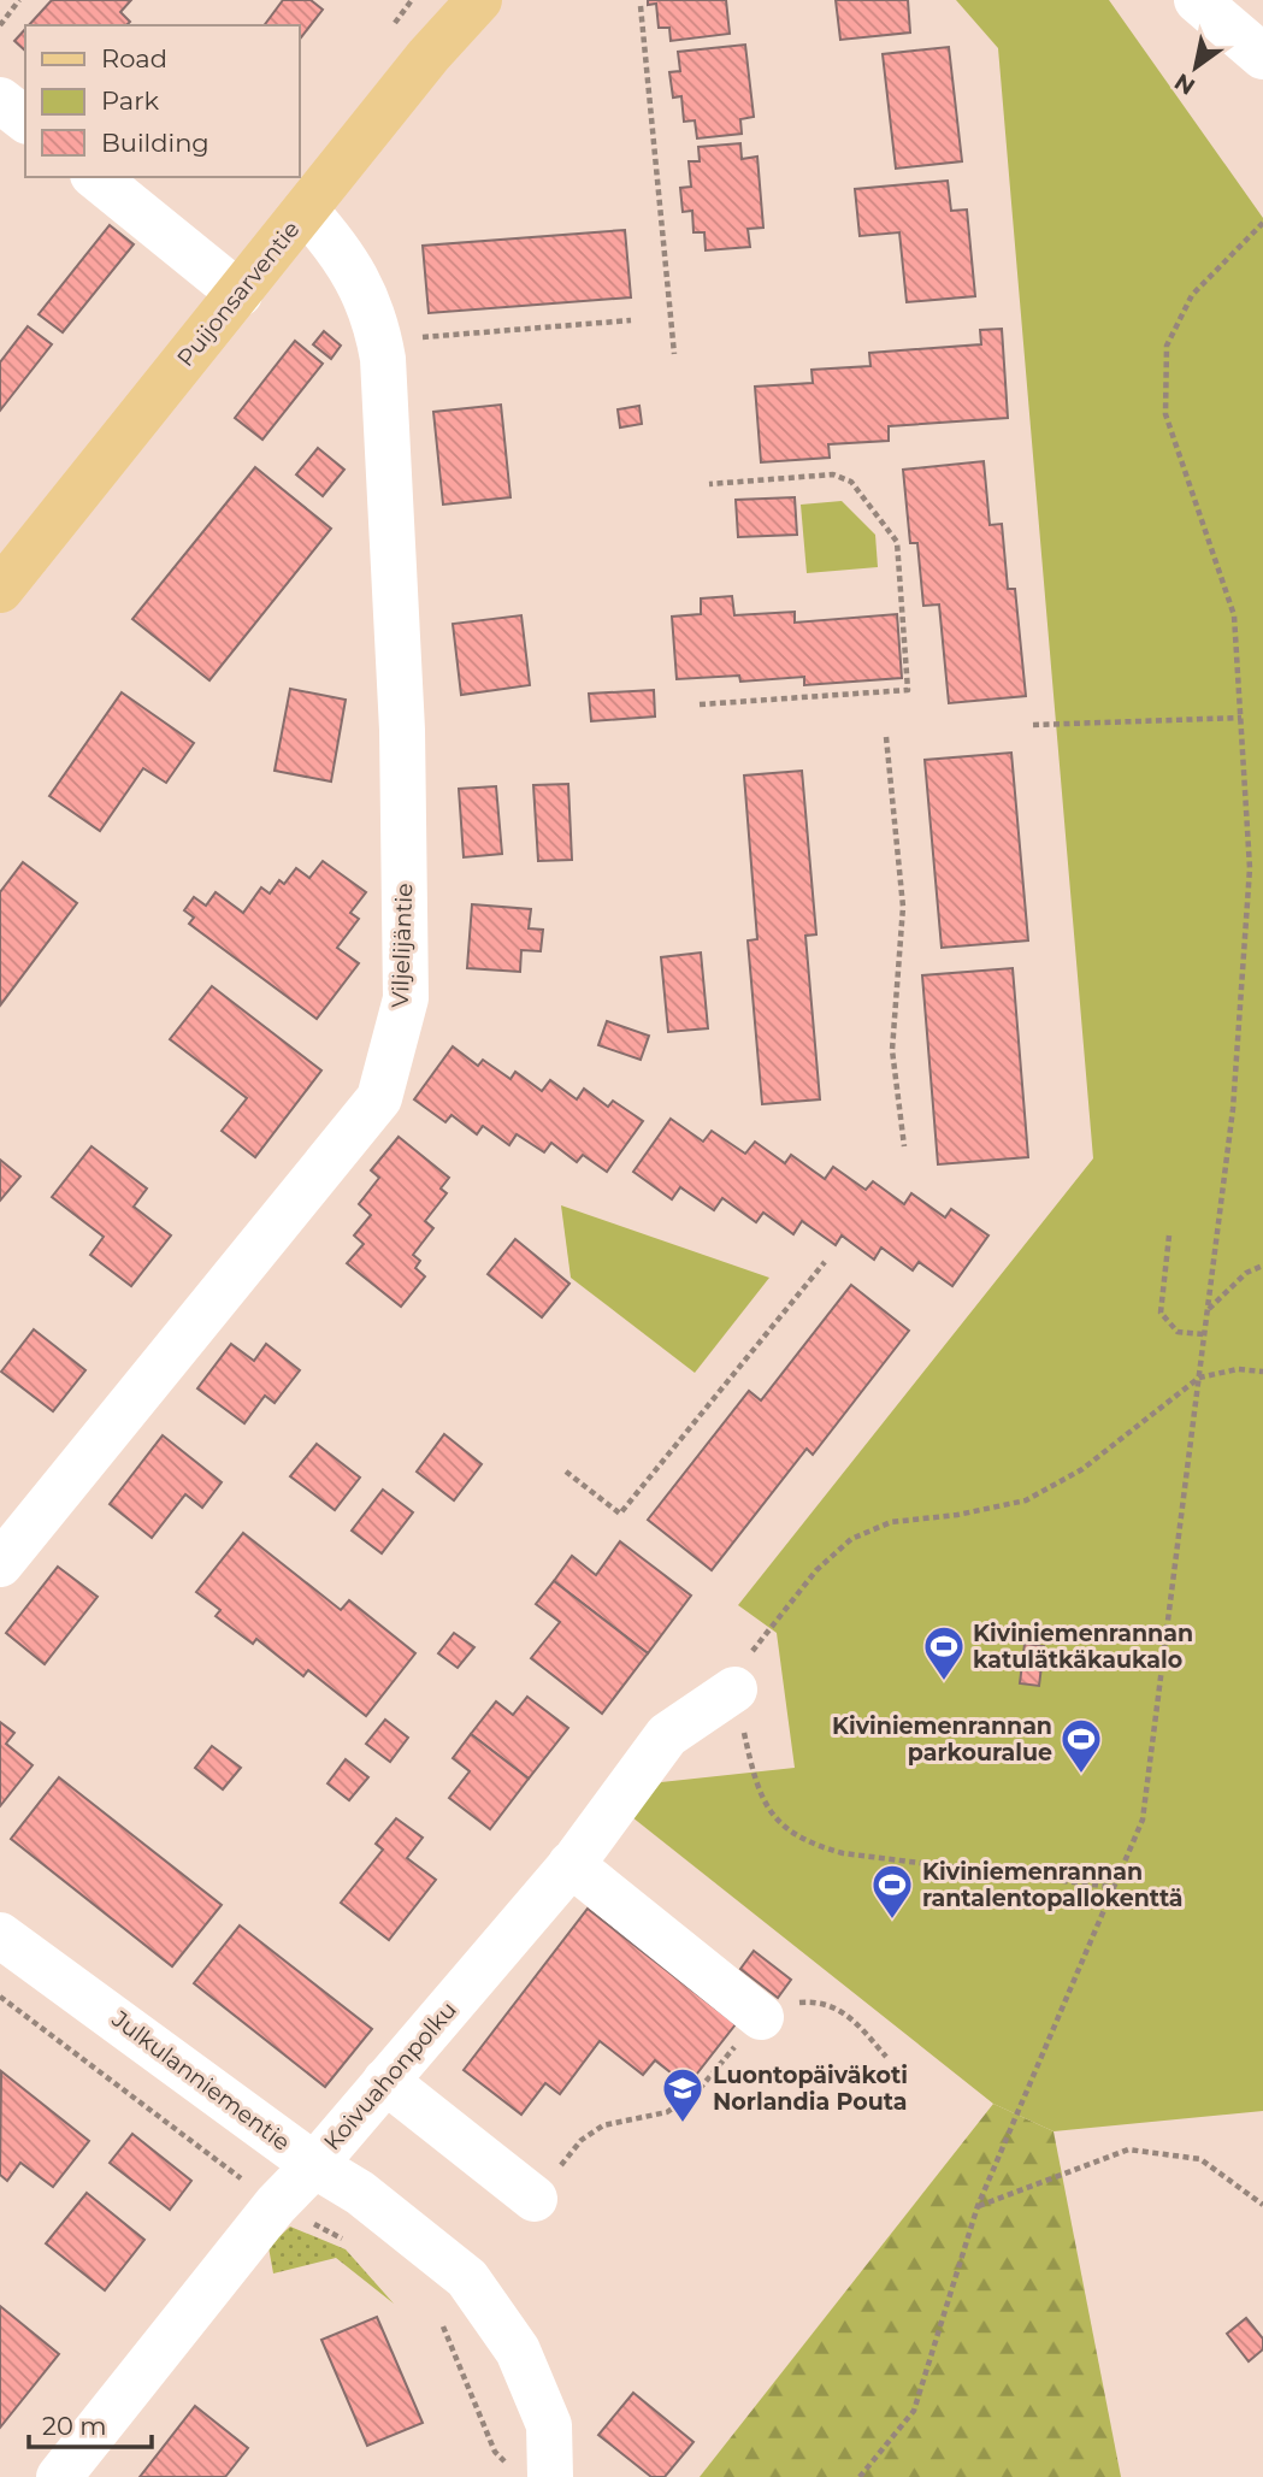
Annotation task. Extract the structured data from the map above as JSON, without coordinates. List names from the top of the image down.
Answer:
{
  "streets": {
    "main road": ["Puijonsarventie"],
    "street": ["Viljelijäntie", "Koivuahonpolku", "Julkulanniementie"]
  },
  "crossings": [
    ["Puijonsarventie", "Viljelijäntie"],
    ["Koivuahonpolku", "Julkulanniementie"]
  ],
  "places": {
    "sports": ["Kiviniemenrannan katulätkäkaukalo", "Kiviniemenrannan parkouralue", "Kiviniemenrannan rantalentopallokenttä"],
    "school or university": ["Luontopäiväkoti Norlandia Pouta"]
  },
  "legend": ["Road", "Park", "Building"],
  "scale_bar": "20 m",
  "north": "bottom left"
}
